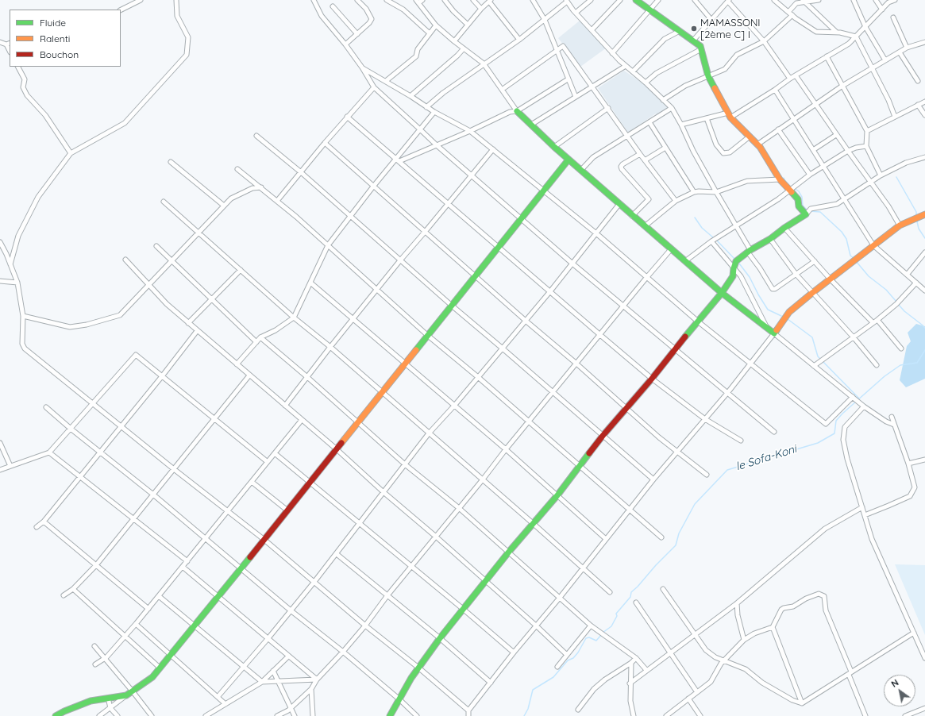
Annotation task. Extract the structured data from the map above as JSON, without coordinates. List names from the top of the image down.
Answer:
{
  "water": ["le Sofa-Koni"],
  "places": ["MAMASSONI [2ème C] I"],
  "legend": ["Fluide", "Ralenti", "Bouchon"],
  "north": "top left"
}
